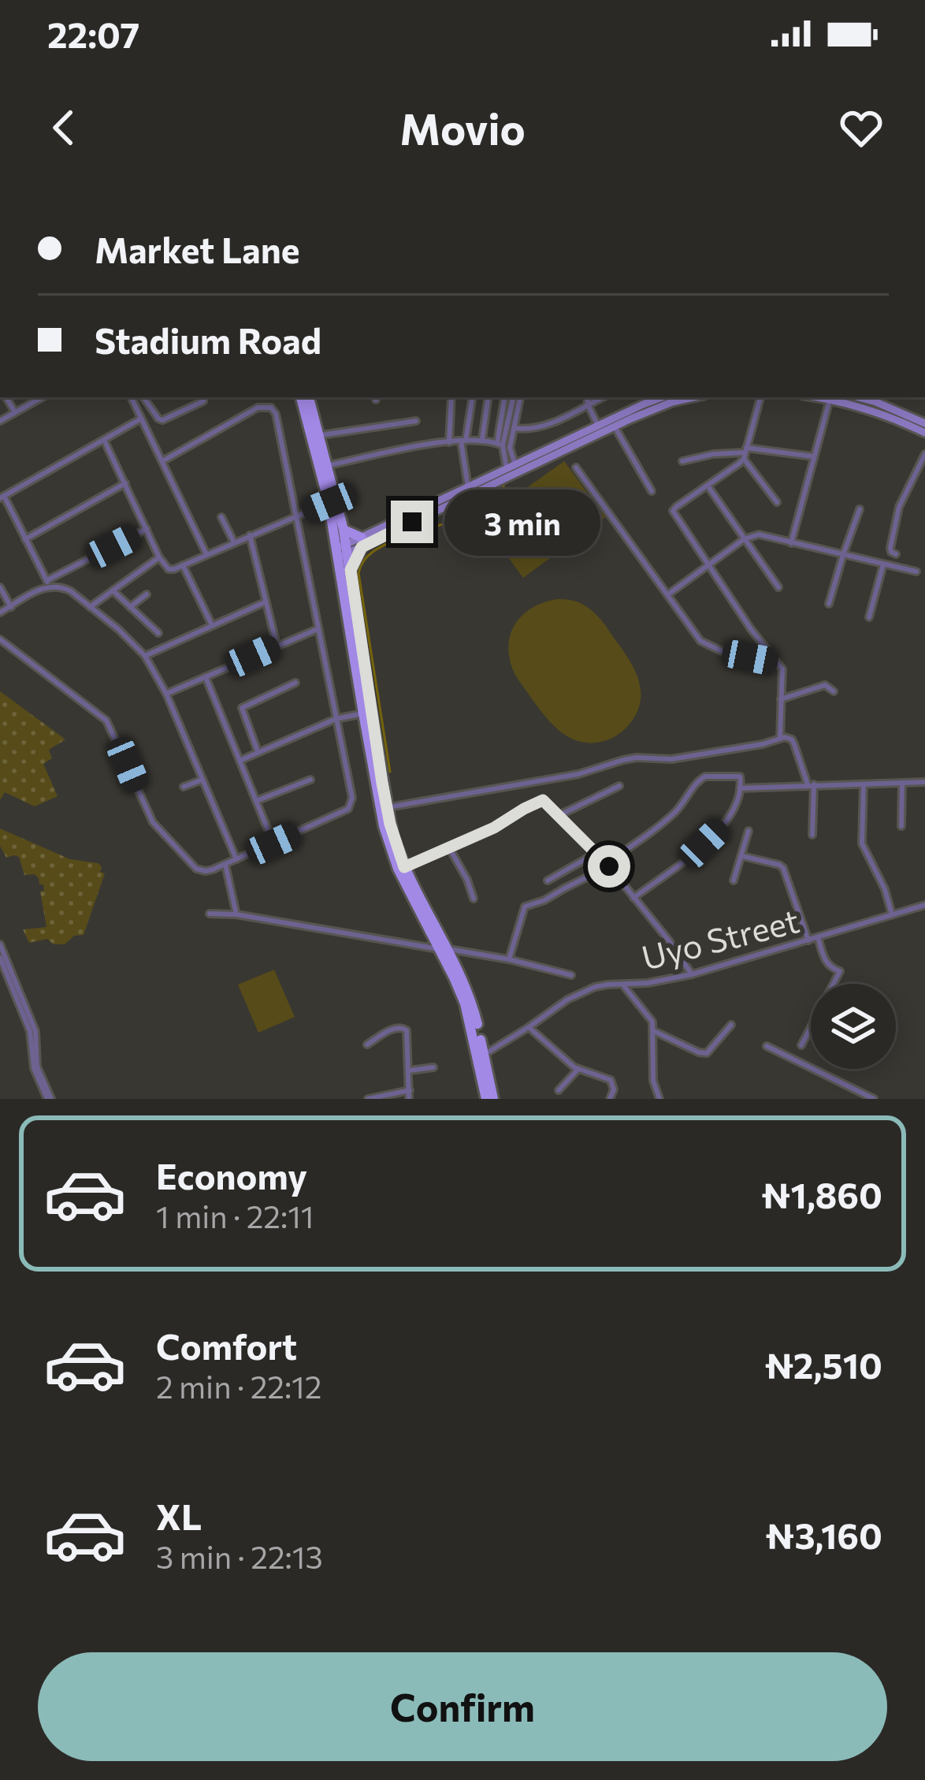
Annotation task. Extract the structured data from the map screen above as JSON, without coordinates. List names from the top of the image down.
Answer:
{
  "streets": {
    "street": ["Uyo Street"]
  },
  "page": {
    "status": "22:07",
    "header": "Movio",
    "banner": ["Market Lane", "Stadium Road"],
    "bubble": "3 min",
    "list": [
      {
        "name": "Economy",
        "note": "1 min · 22:11",
        "value": "₦1,860"
      },
      {
        "name": "Comfort",
        "note": "2 min · 22:12",
        "value": "₦2,510"
      },
      {
        "name": "XL",
        "note": "3 min · 22:13",
        "value": "₦3,160"
      }
    ],
    "buttons": "Confirm"
  }
}
